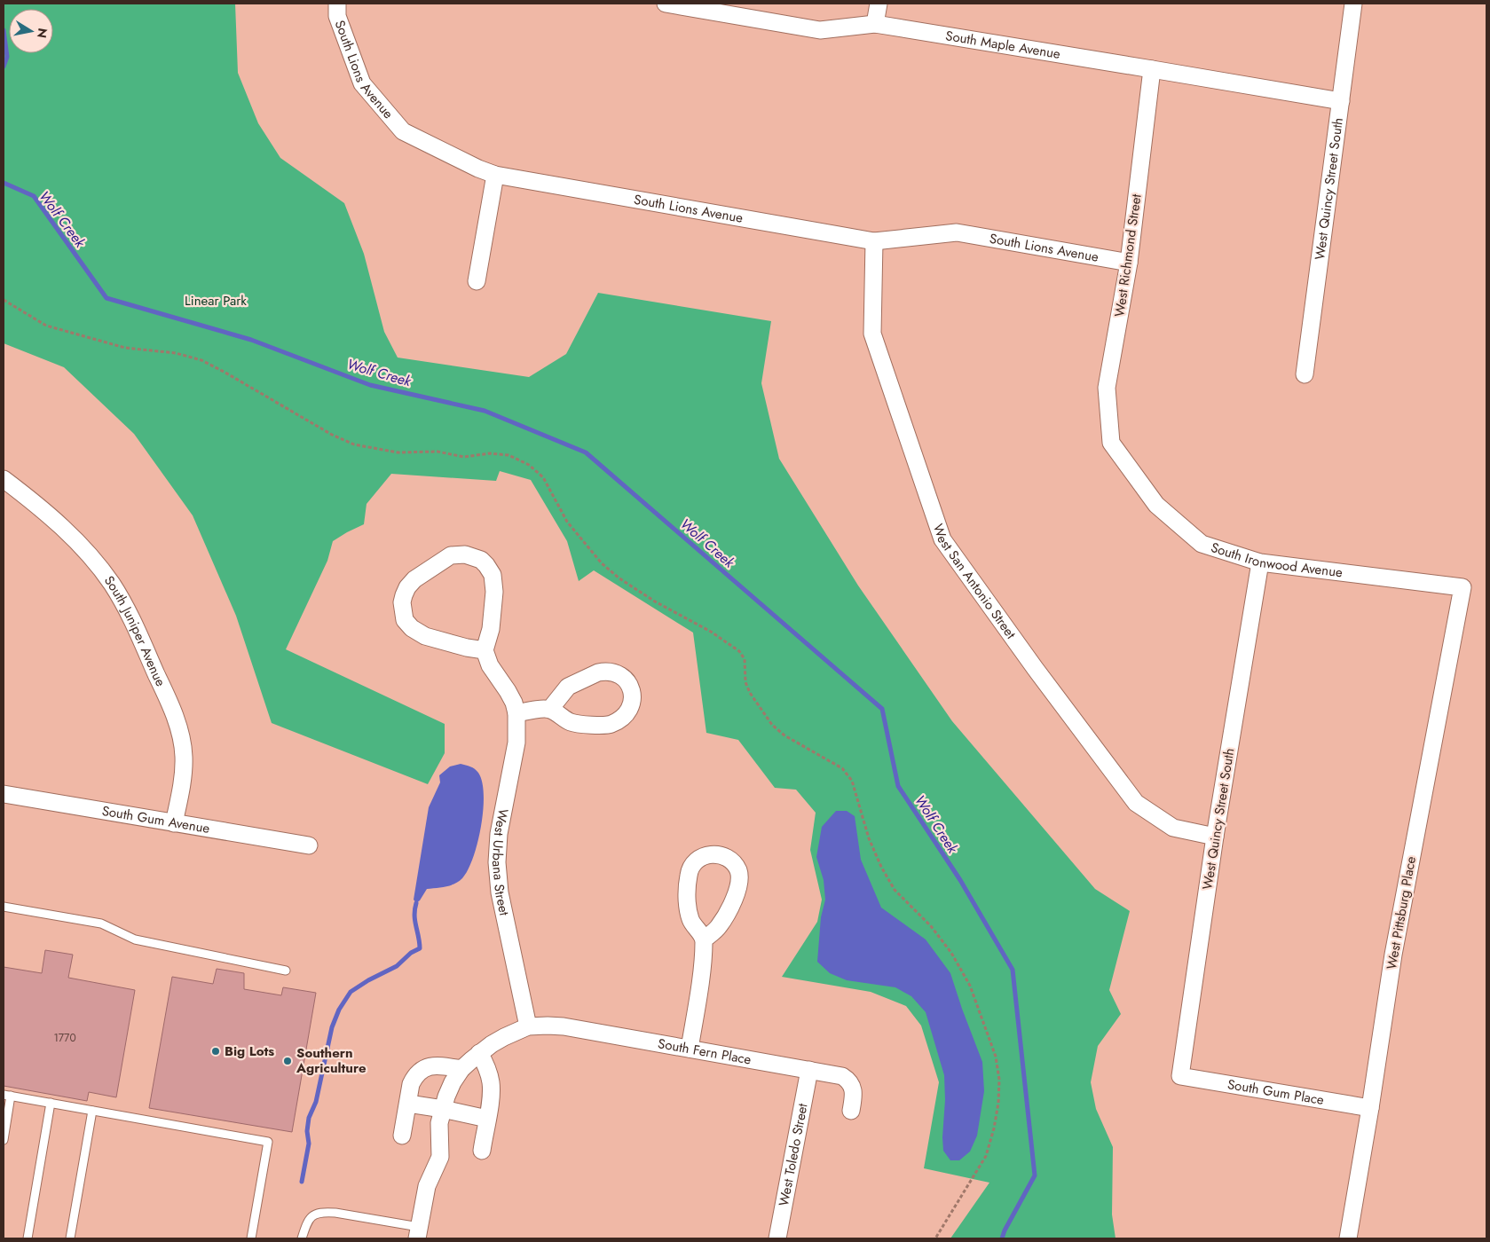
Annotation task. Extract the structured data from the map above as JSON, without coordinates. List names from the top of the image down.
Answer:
{
  "streets": {
    "street": [
      "South Maple Avenue",
      "South Lions Avenue",
      "West Quincy Street South",
      "West Richmond Street",
      "South Ironwood Avenue",
      "West San Antonio Street",
      "South Juniper Avenue",
      "South Gum Avenue",
      "West Urbana Street",
      "West Pittsburg Place",
      "South Fern Place",
      "South Gum Place",
      "West Toledo Street"
    ]
  },
  "crossings": [
    ["South Maple Avenue", "West Quincy Street South"],
    ["South Maple Avenue", "West Richmond Street"],
    ["South Lions Avenue", "West Richmond Street"],
    ["South Lions Avenue", "West San Antonio Street"],
    ["West Quincy Street South", "South Ironwood Avenue"],
    ["West Quincy Street South", "West San Antonio Street"],
    ["West Quincy Street South", "South Gum Place"],
    ["West Richmond Street", "South Ironwood Avenue"],
    ["South Ironwood Avenue", "West Pittsburg Place"],
    ["South Juniper Avenue", "South Gum Avenue"],
    ["West Urbana Street", "South Fern Place"],
    ["West Pittsburg Place", "South Gum Place"],
    ["South Fern Place", "West Toledo Street"]
  ],
  "water": ["Wolf Creek"],
  "parks": ["Linear Park"],
  "places": ["Big Lots", "Southern Agriculture"],
  "house_numbers": ["1770"],
  "north": "right"
}
